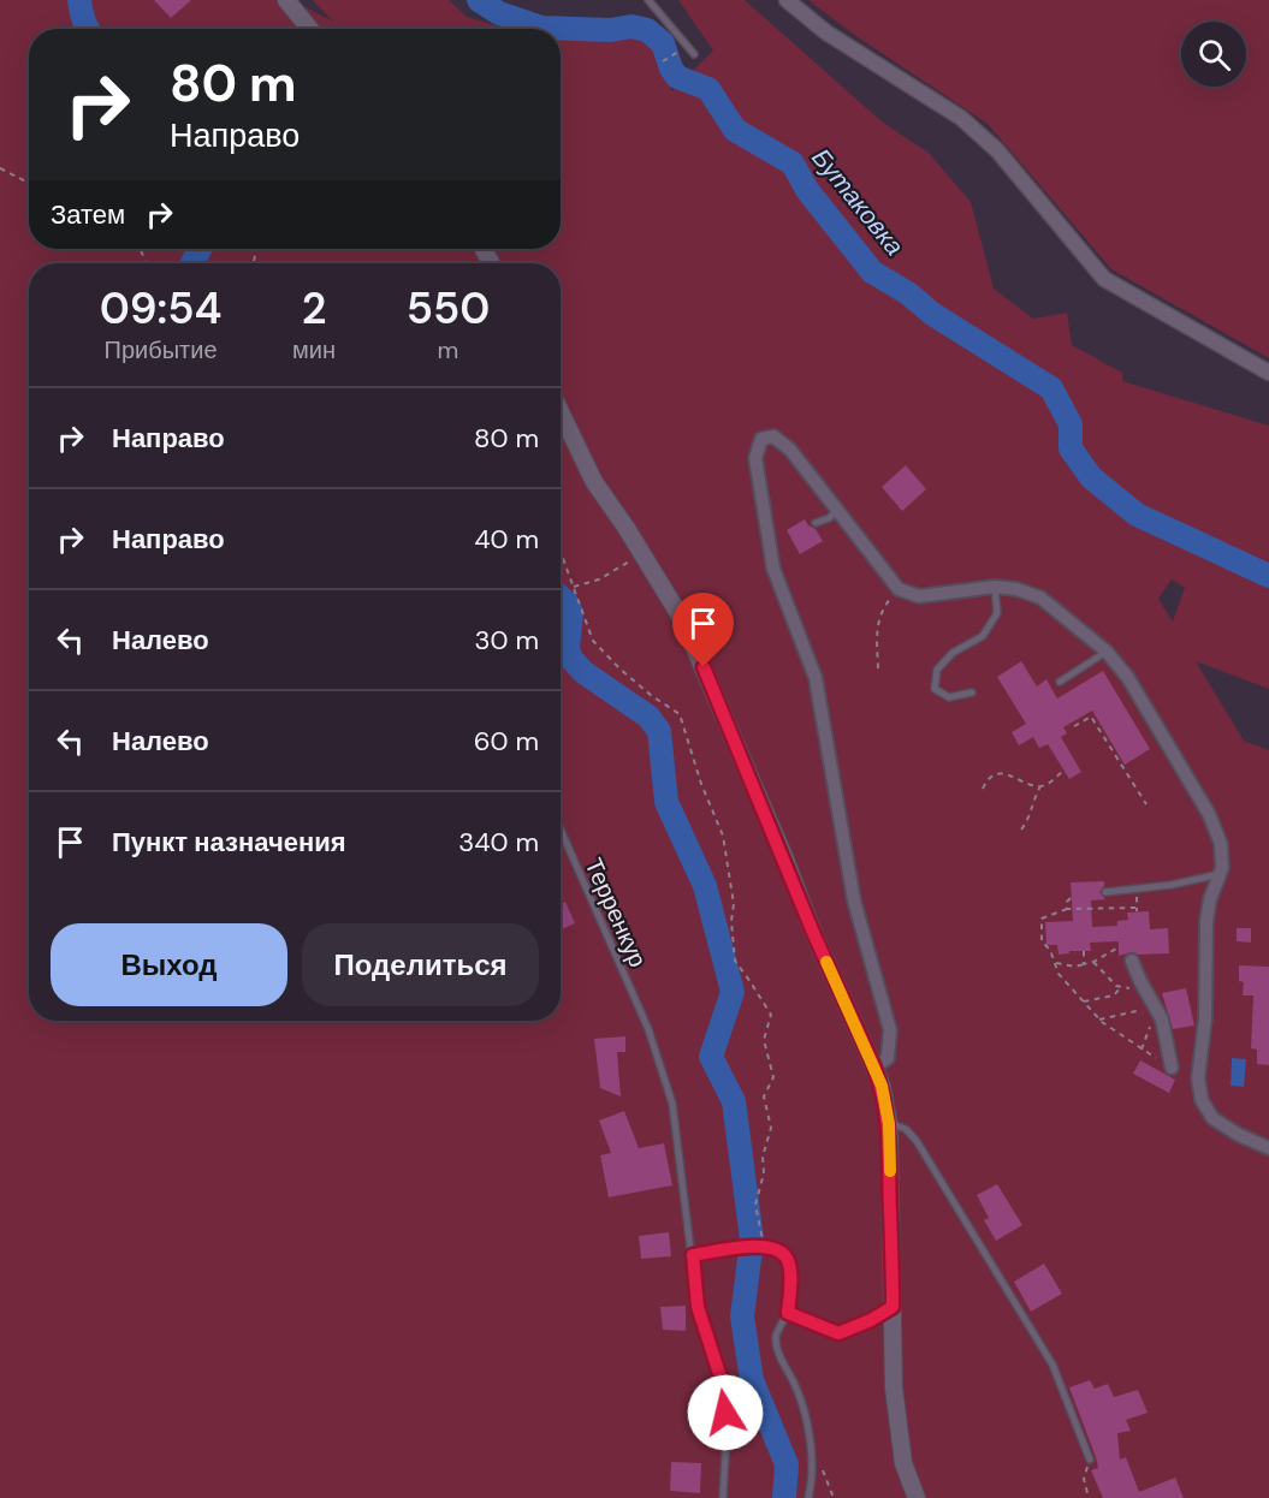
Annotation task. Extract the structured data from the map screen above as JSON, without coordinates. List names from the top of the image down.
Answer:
{
  "streets": {
    "lane": ["Терренкур"]
  },
  "water": ["Бутаковка"],
  "page": {
    "turn": ["80 m", "Направо"],
    "then": "Затем",
    "eta": [
      "09:54",
      "Прибытие",
      "2",
      "мин",
      "550",
      "m"
    ],
    "list": [
      {
        "name": "Направо",
        "value": "80 m"
      },
      {
        "name": "Направо",
        "value": "40 m"
      },
      {
        "name": "Налево",
        "value": "30 m"
      },
      {
        "name": "Налево",
        "value": "60 m"
      },
      {
        "name": "Пункт назначения",
        "value": "340 m"
      }
    ],
    "buttons": ["Выход", "Поделиться"]
  }
}
